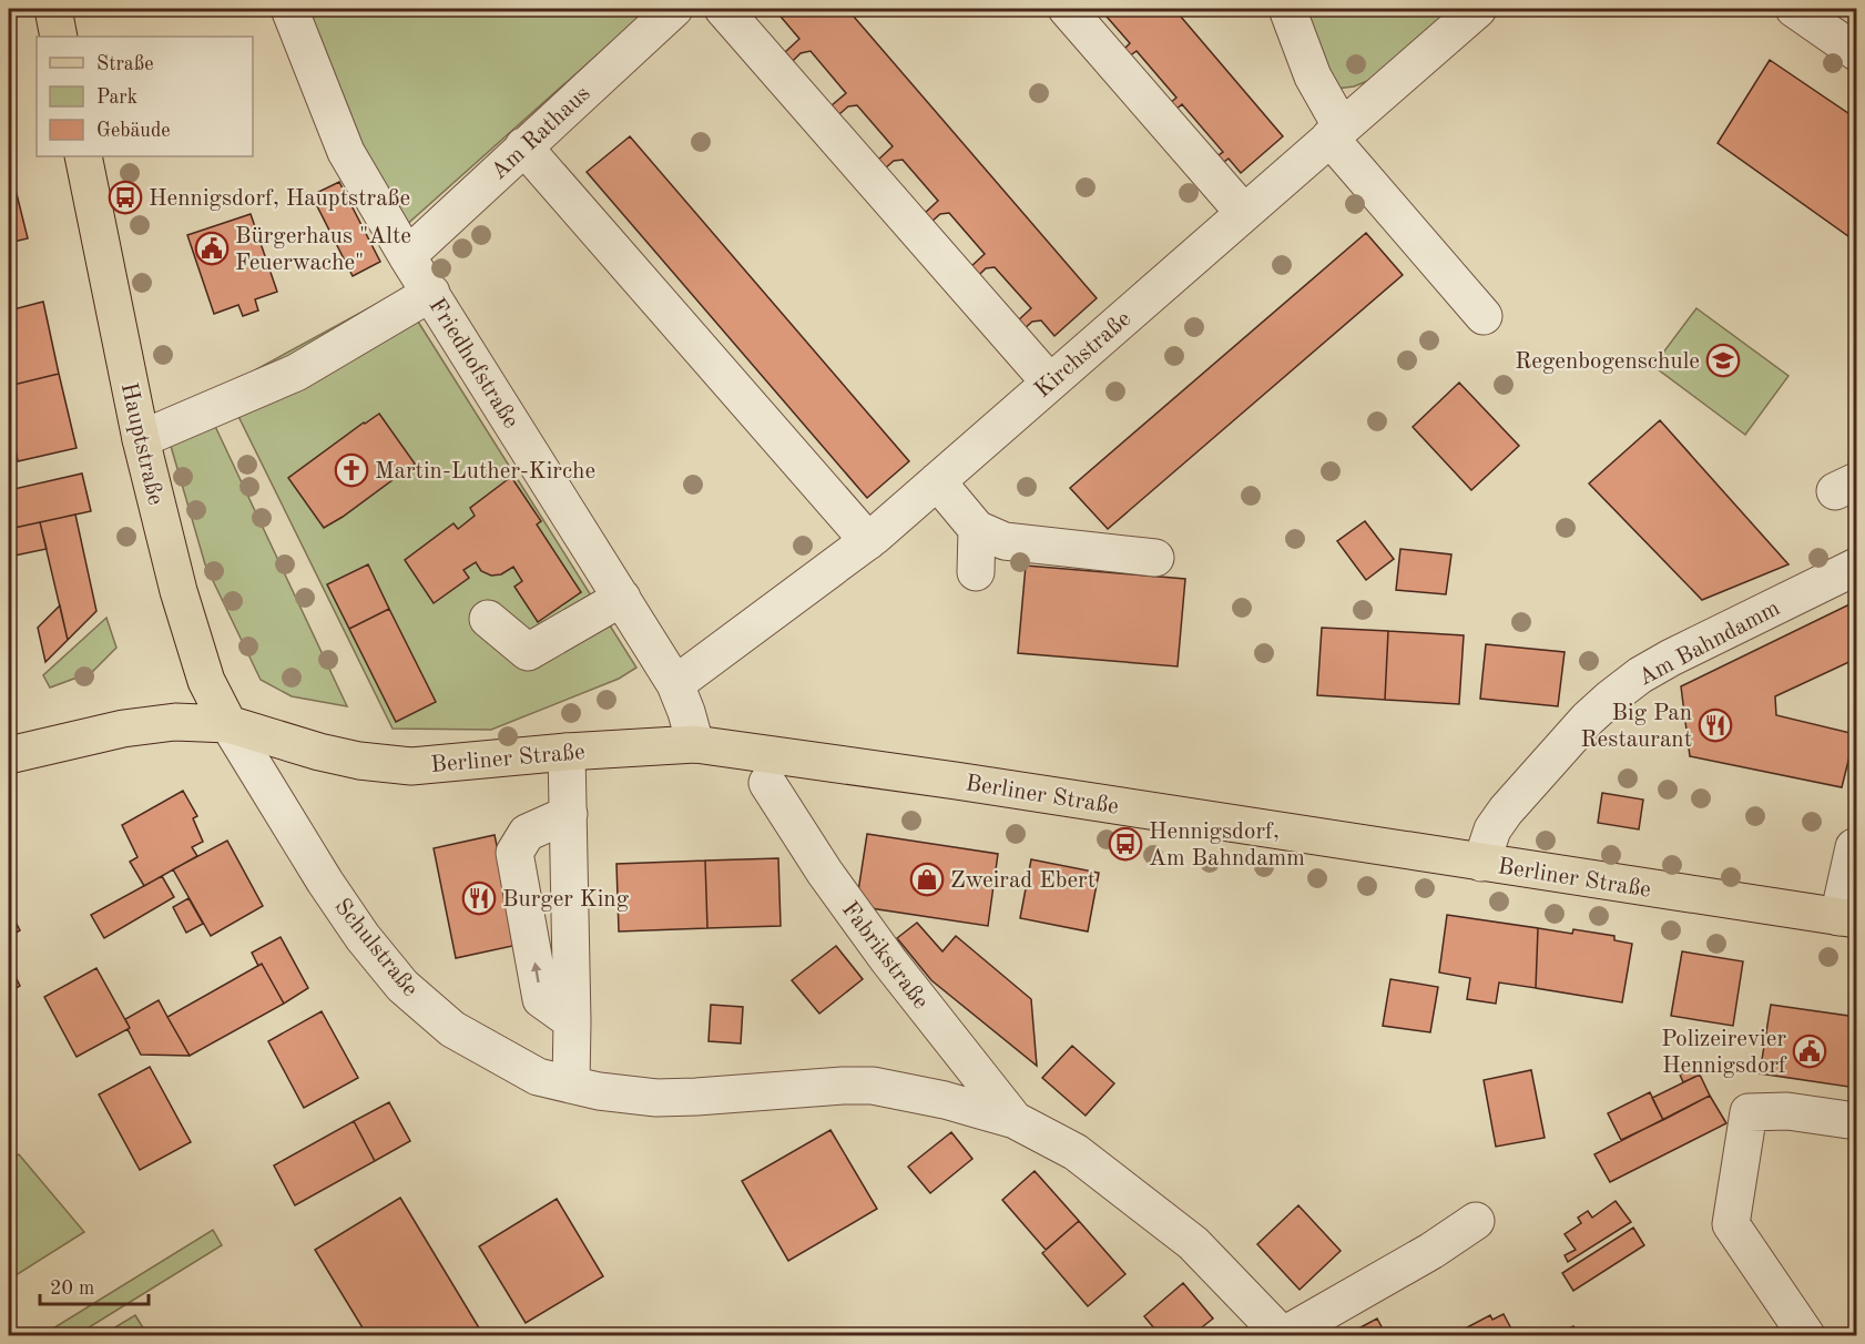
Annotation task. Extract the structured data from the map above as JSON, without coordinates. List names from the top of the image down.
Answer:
{
  "streets": {
    "main road": ["Hauptstraße", "Berliner Straße"],
    "street": [
      "Am Rathaus",
      "Kirchstraße",
      "Friedhofstraße",
      "Am Bahndamm",
      "Schulstraße",
      "Fabrikstraße"
    ]
  },
  "crossings": [
    ["Am Rathaus", "Friedhofstraße"],
    ["Kirchstraße", "Friedhofstraße"],
    ["Friedhofstraße", "Berliner Straße"],
    ["Hauptstraße", "Berliner Straße"],
    ["Hauptstraße", "Schulstraße"],
    ["Am Bahndamm", "Berliner Straße"],
    ["Berliner Straße", "Schulstraße"],
    ["Schulstraße", "Fabrikstraße"]
  ],
  "places": {
    "bus stop": ["Hennigsdorf, Hauptstraße", "Hennigsdorf, Am Bahndamm"],
    "public building": ["Bürgerhaus \"Alte Feuerwache\"", "Polizeirevier Hennigsdorf"],
    "school or university": ["Regenbogenschule"],
    "church": ["Martin-Luther-Kirche"],
    "restaurant": ["Big Pan Restaurant", "Burger King"],
    "shop": ["Zweirad Ebert"]
  },
  "legend": ["Straße", "Park", "Gebäude"],
  "scale_bar": "20 m"
}
